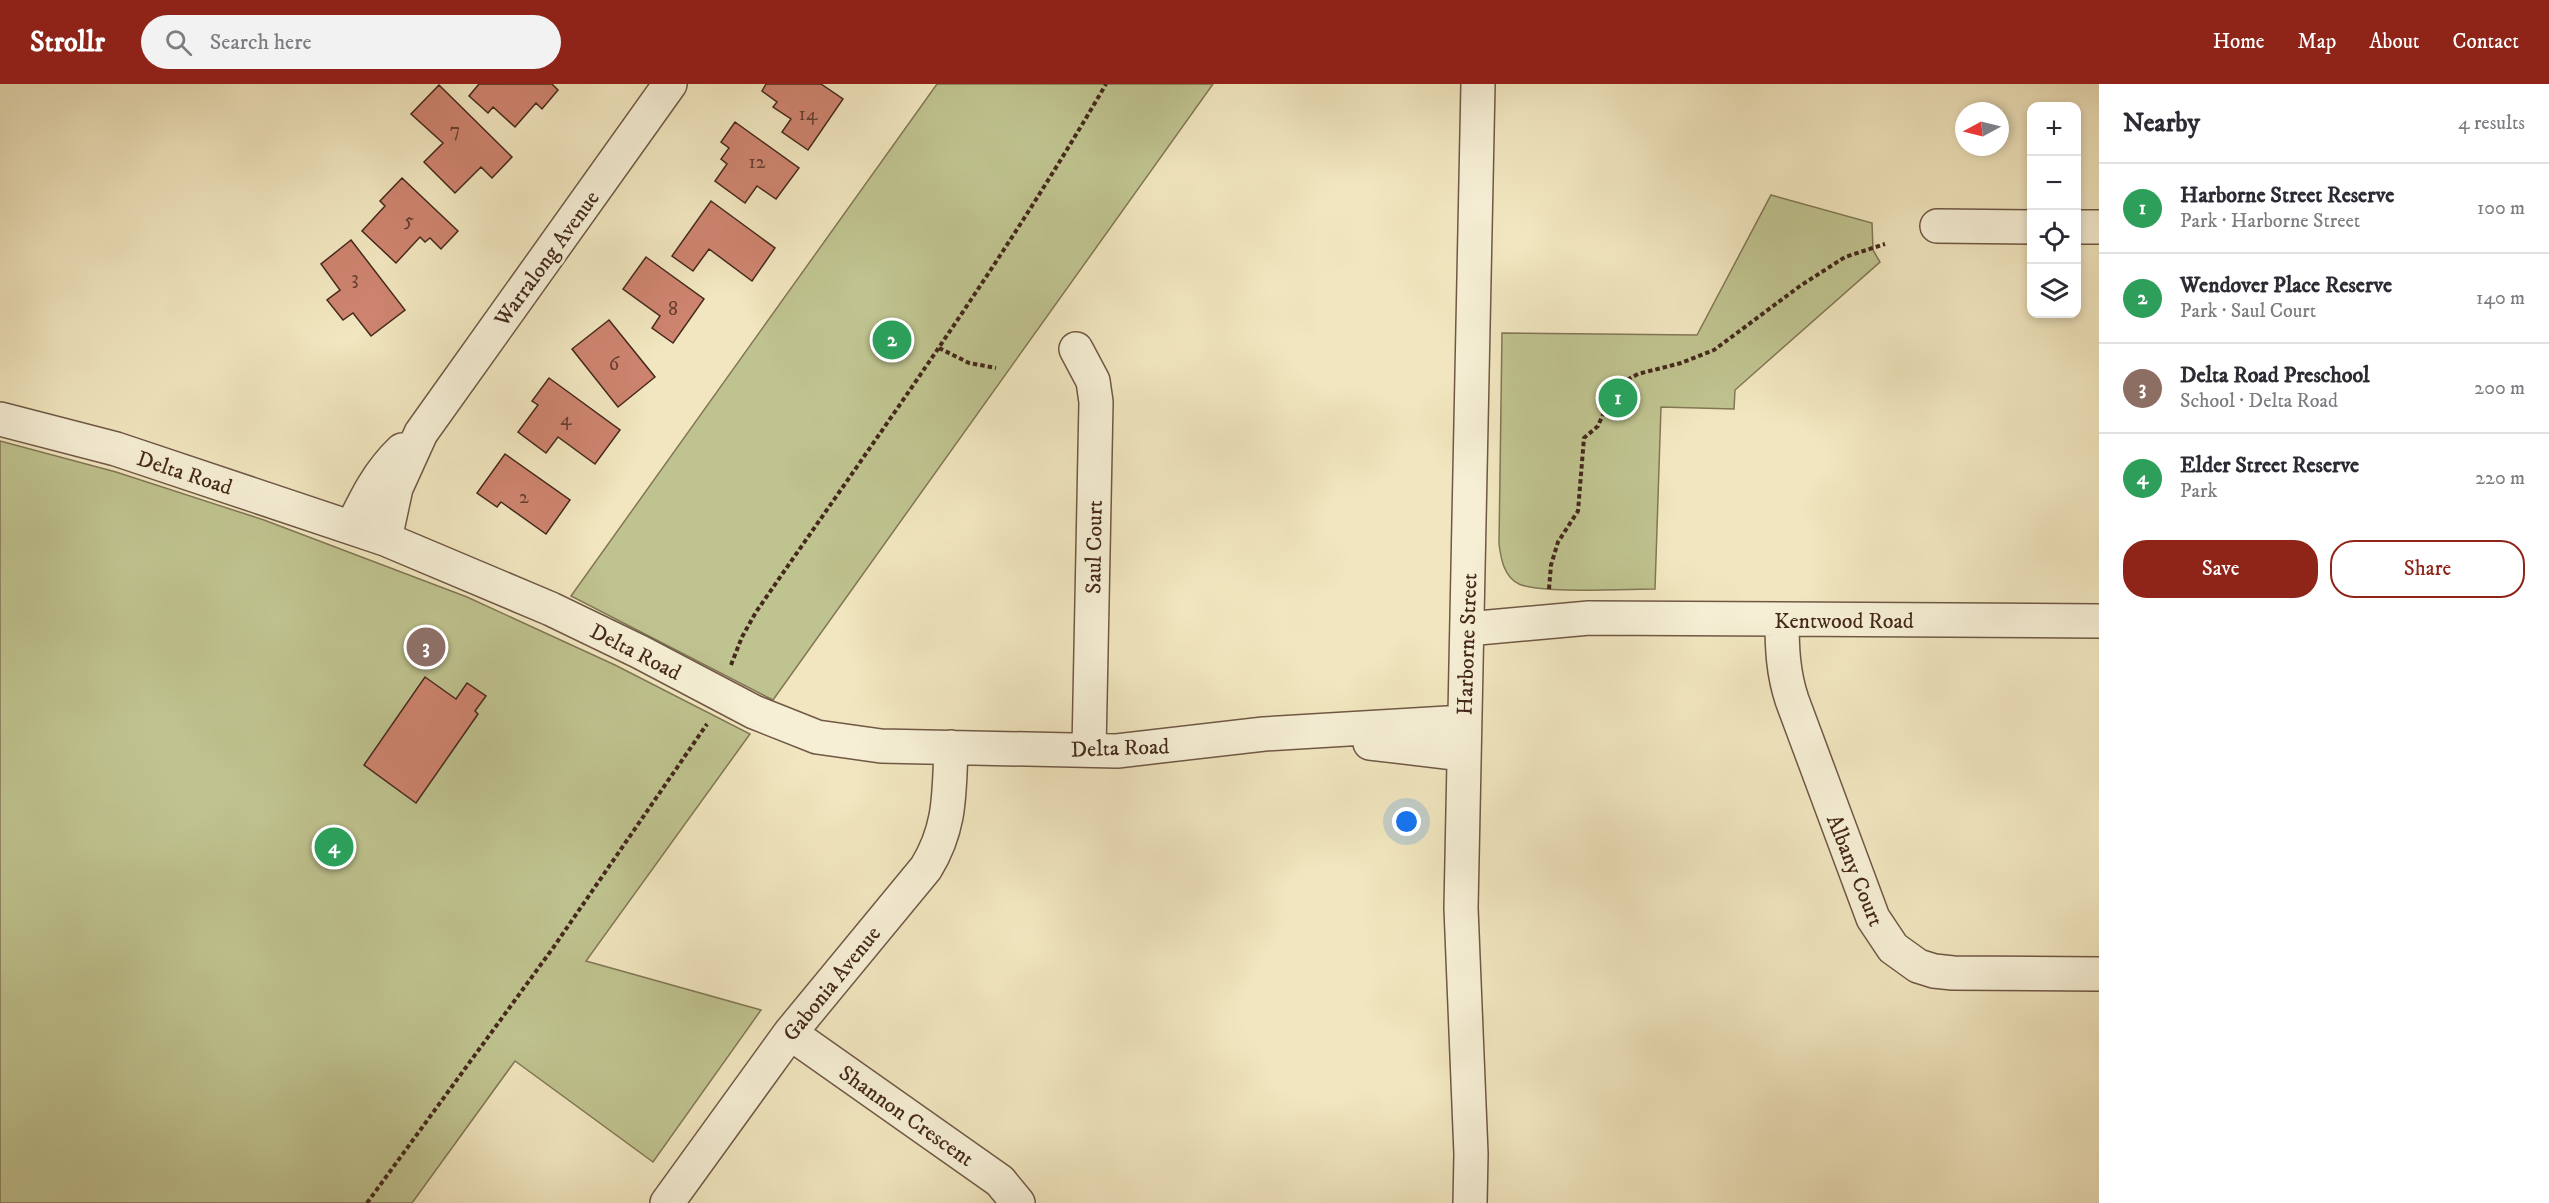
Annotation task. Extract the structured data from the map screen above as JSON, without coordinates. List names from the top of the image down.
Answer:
{
  "streets": {
    "street": [
      "Warralong Avenue",
      "Delta Road",
      "Saul Court",
      "Kentwood Road",
      "Harborne Street",
      "Albany Court",
      "Gabonia Avenue",
      "Shannon Crescent"
    ]
  },
  "crossings": [
    ["Warralong Avenue", "Delta Road"],
    ["Delta Road", "Saul Court"],
    ["Delta Road", "Harborne Street"],
    ["Delta Road", "Gabonia Avenue"],
    ["Kentwood Road", "Harborne Street"],
    ["Kentwood Road", "Albany Court"],
    ["Gabonia Avenue", "Shannon Crescent"]
  ],
  "house_numbers": [
    "14",
    "7",
    "12",
    "5",
    "3",
    "8",
    "6",
    "4",
    "2"
  ],
  "north": "left",
  "page": {
    "header": "Strollr",
    "search": "Search here",
    "nav": [
      "Home",
      "Map",
      "About",
      "Contact"
    ],
    "heading": ["Nearby", "4 results"],
    "map_buttons": ["+", "−"],
    "list": [
      {
        "mark": "1",
        "name": "Harborne Street Reserve",
        "note": "Park · Harborne Street",
        "value": "100 m"
      },
      {
        "mark": "2",
        "name": "Wendover Place Reserve",
        "note": "Park · Saul Court",
        "value": "140 m"
      },
      {
        "mark": "3",
        "name": "Delta Road Preschool",
        "note": "School · Delta Road",
        "value": "200 m"
      },
      {
        "mark": "4",
        "name": "Elder Street Reserve",
        "note": "Park",
        "value": "220 m"
      }
    ],
    "pins": [
      "2",
      "1",
      "3",
      "4"
    ],
    "buttons": ["Save", "Share"]
  }
}
